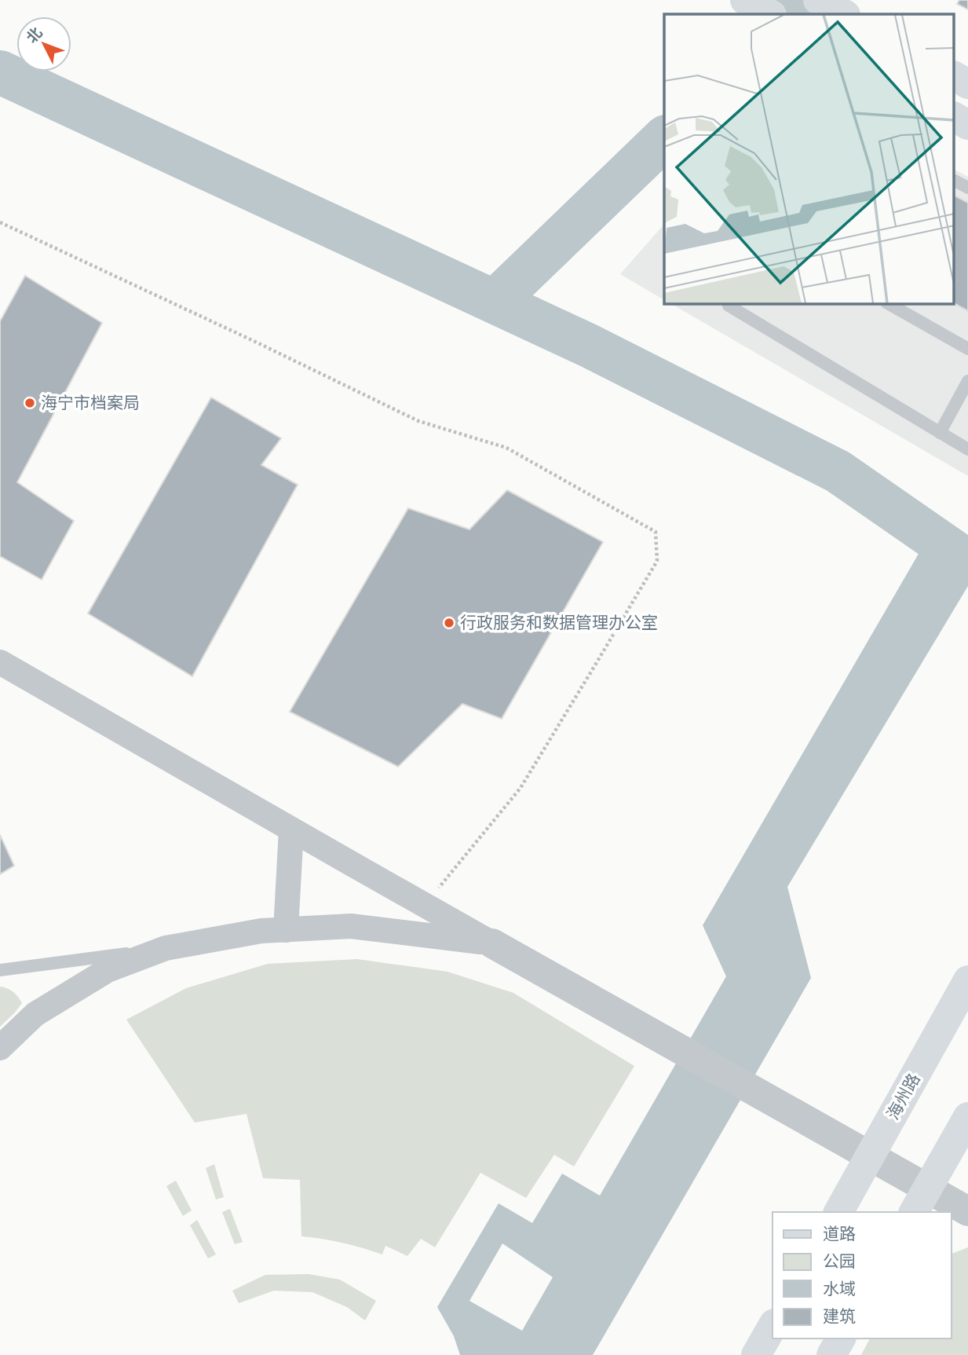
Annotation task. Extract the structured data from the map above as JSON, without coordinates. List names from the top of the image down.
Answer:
{
  "streets": {
    "main road": ["海州路"]
  },
  "places": ["海宁市档案局", "行政服务和数据管理办公室"],
  "legend": [
    "道路",
    "公园",
    "水域",
    "建筑"
  ],
  "north": "top left"
}
